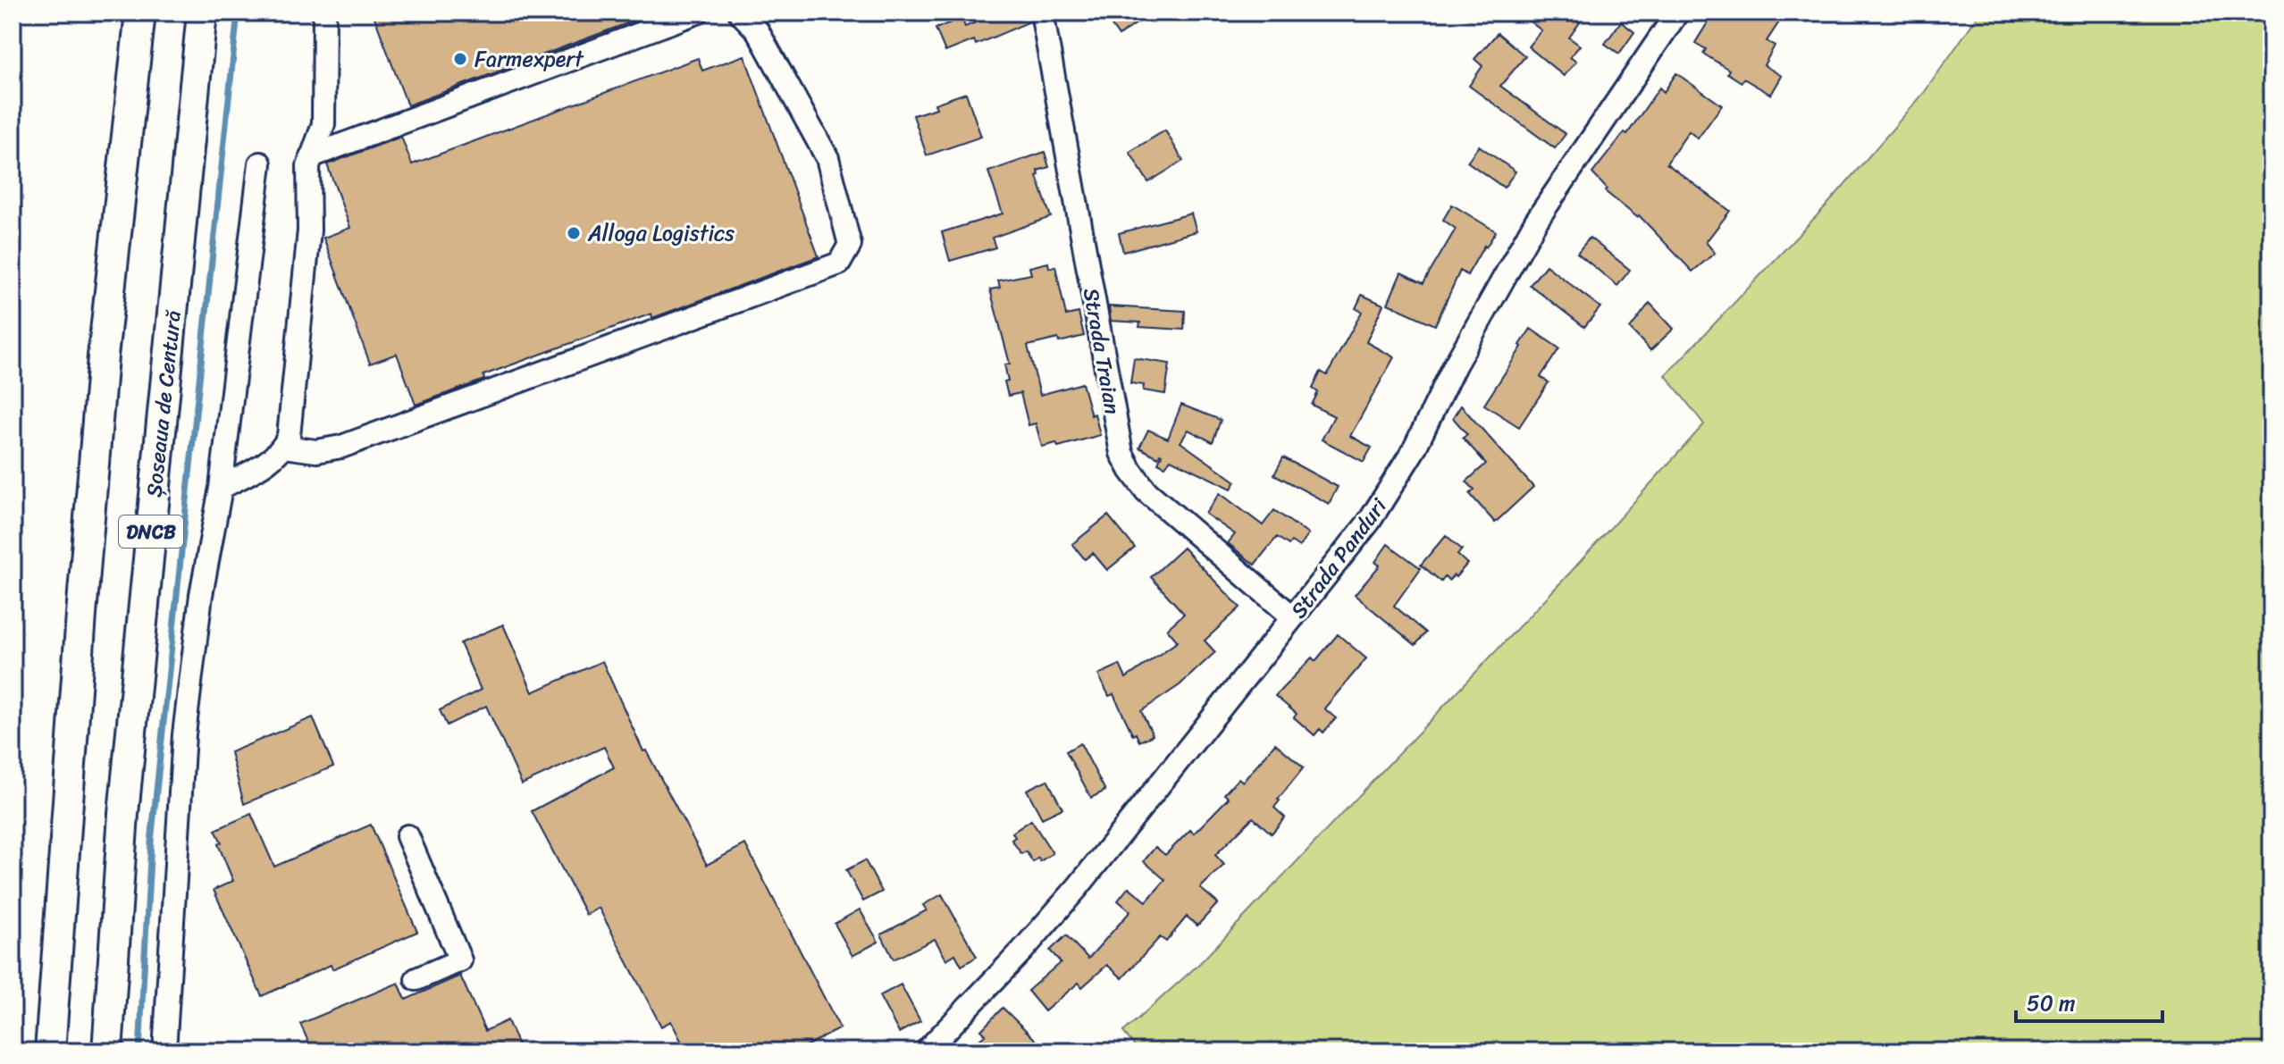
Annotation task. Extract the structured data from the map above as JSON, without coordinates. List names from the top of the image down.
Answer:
{
  "streets": {
    "main road": ["Șoseaua de Centură", "DNCB"],
    "street": ["Strada Traian", "Strada Panduri"]
  },
  "crossings": [
    ["Strada Traian", "Strada Panduri"]
  ],
  "places": ["Farmexpert", "Alloga Logistics"],
  "scale_bar": "50 m"
}
